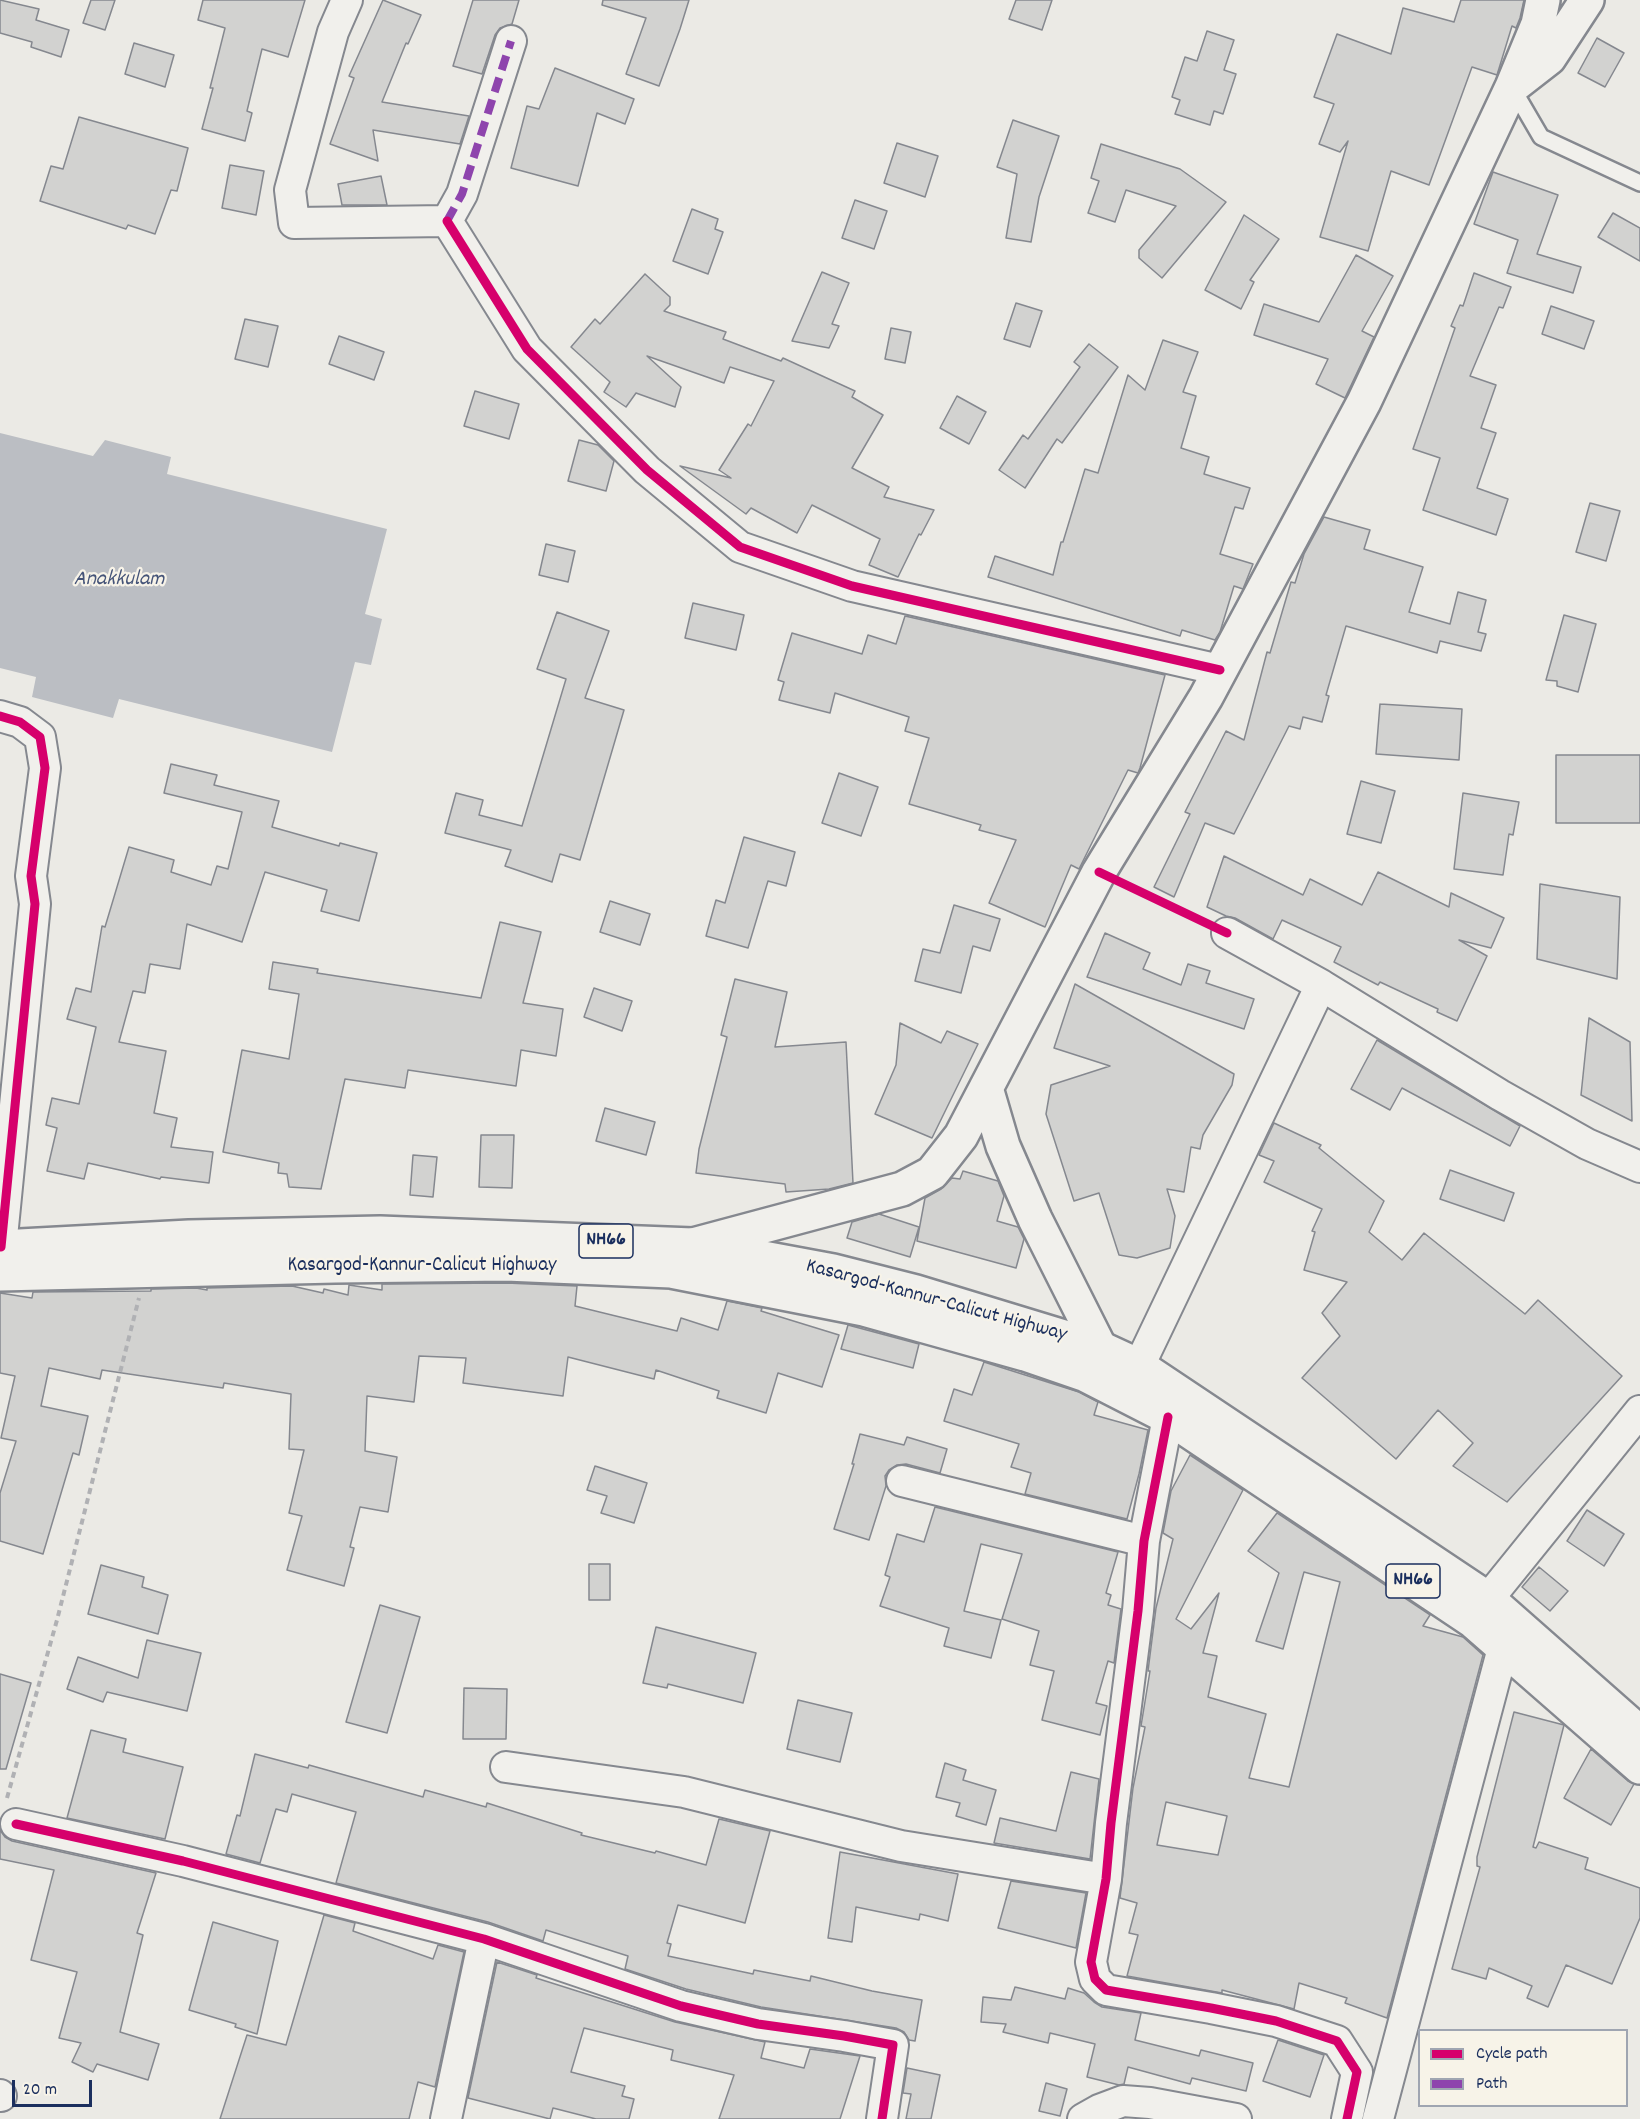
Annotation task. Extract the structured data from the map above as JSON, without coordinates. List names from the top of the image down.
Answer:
{
  "streets": {
    "main road": ["NH66", "Kasargod-Kannur-Calicut Highway"]
  },
  "water": ["Anakkulam"],
  "legend": ["Cycle path", "Path"],
  "scale_bar": "20 m"
}
